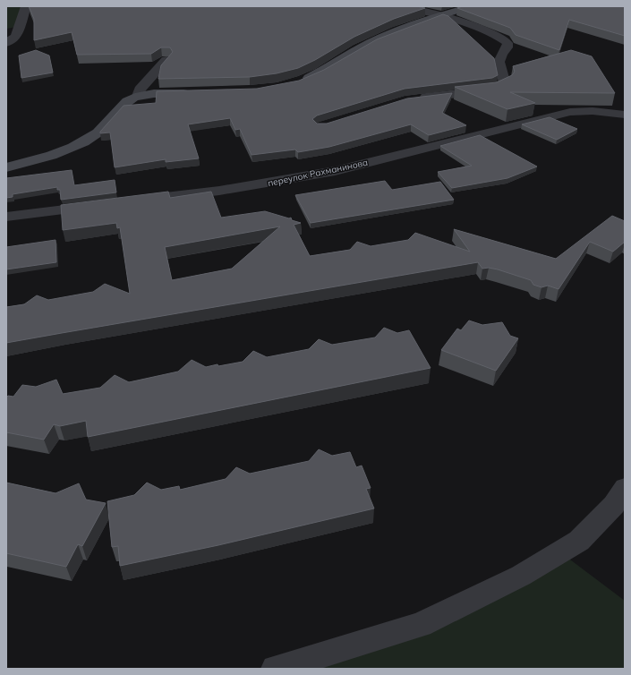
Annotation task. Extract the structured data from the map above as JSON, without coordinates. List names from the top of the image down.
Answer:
{
  "streets": {
    "street": ["переулок Рахманинова"]
  }
}
